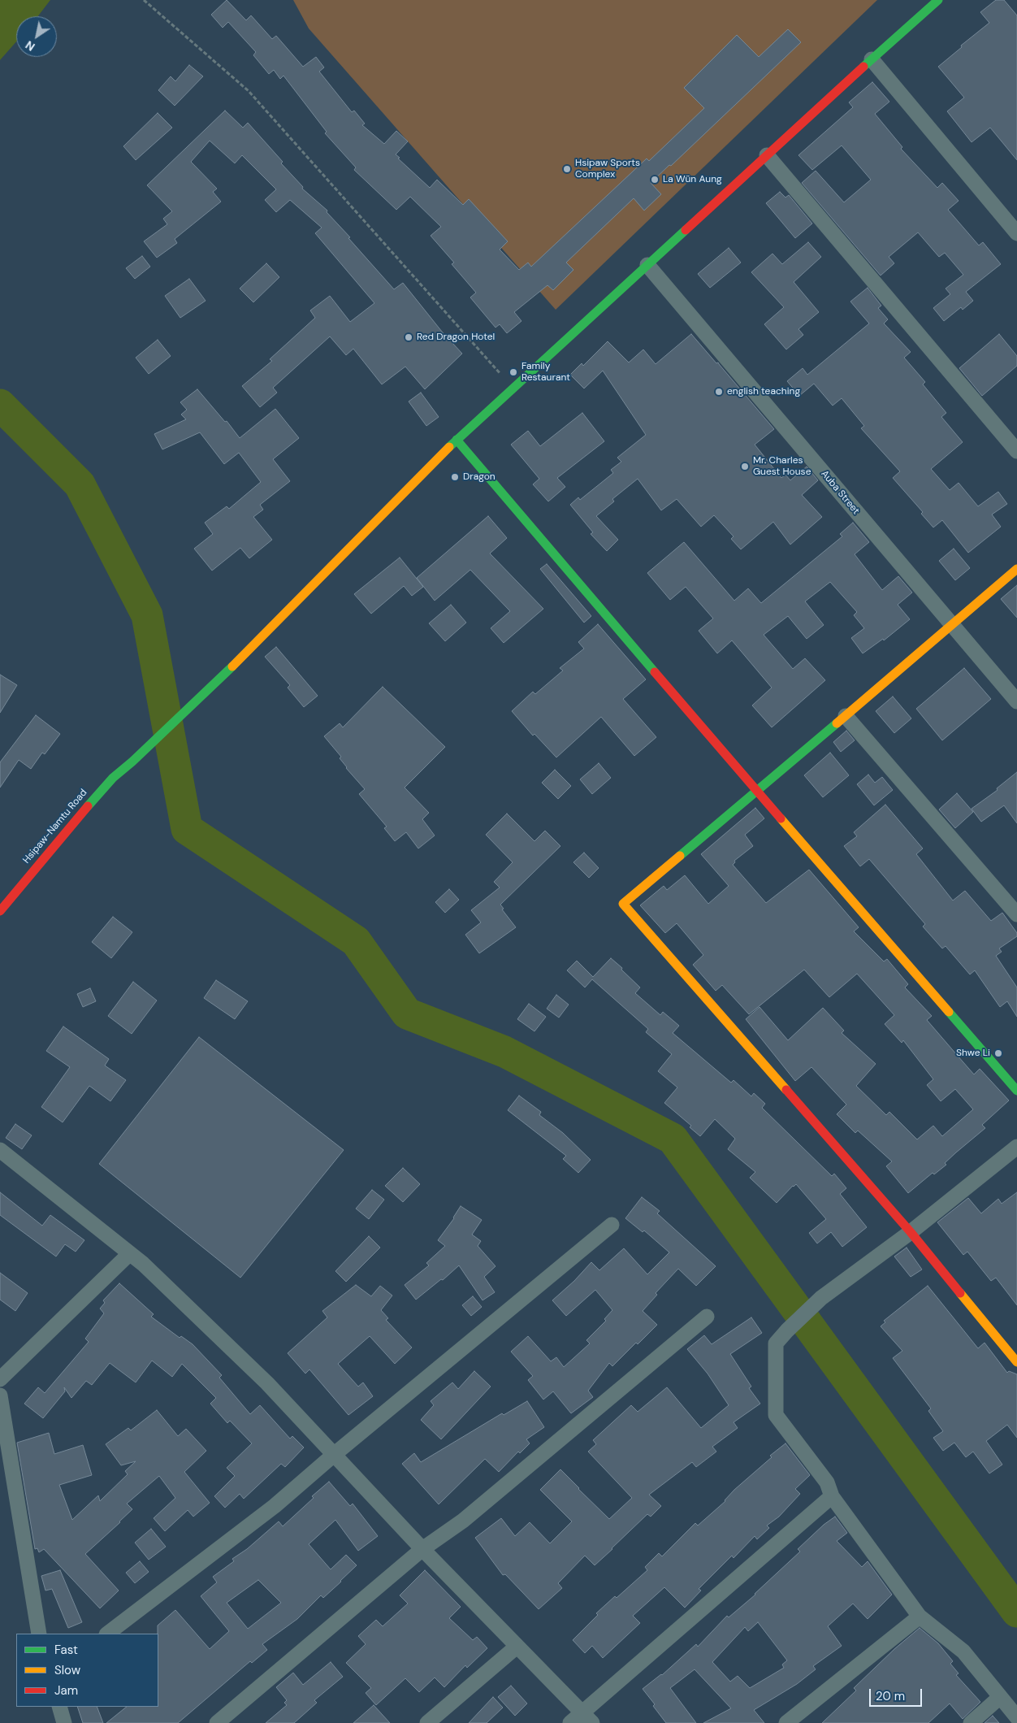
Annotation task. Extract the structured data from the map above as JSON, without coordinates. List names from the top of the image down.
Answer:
{
  "streets": {
    "street": ["Auba Street", "Hsipaw-Namtu Road"]
  },
  "crossings": [
    ["Auba Street", "Hsipaw-Namtu Road"]
  ],
  "places": [
    "Hsipaw Sports Complex",
    "La Wün Aung",
    "Red Dragon Hotel",
    "Family Restaurant",
    "english teaching",
    "Mr. Charles Guest House",
    "Dragon",
    "Shwe Li"
  ],
  "legend": ["Fast", "Slow", "Jam"],
  "scale_bar": "20 m",
  "north": "bottom left"
}
